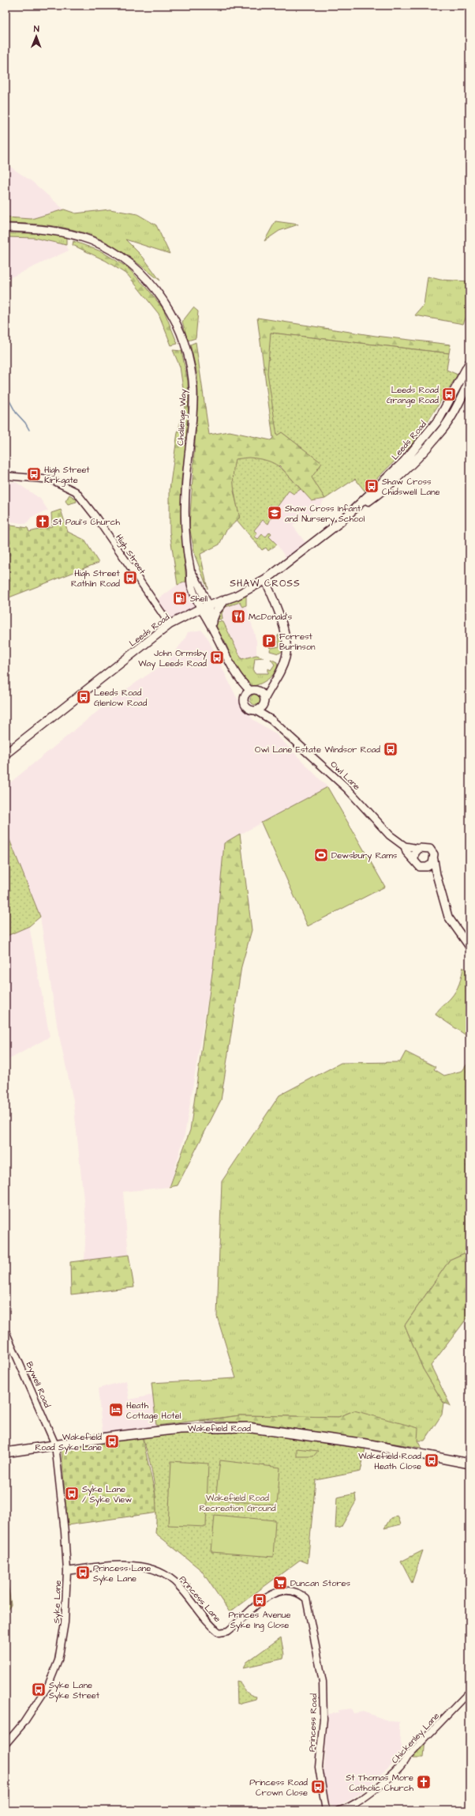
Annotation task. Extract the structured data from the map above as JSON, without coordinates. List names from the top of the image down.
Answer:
{
  "streets": {
    "highway": ["Wakefield Road"],
    "main road": ["Challenge Way", "Leeds Road", "Owl Lane"],
    "street": [
      "High Street",
      "Bywell Road",
      "Princess Lane",
      "Syke Lane",
      "Princess Road",
      "Chickenley Lane"
    ]
  },
  "crossings": [
    ["Challenge Way", "Leeds Road"],
    ["Leeds Road", "High Street"],
    ["Bywell Road", "Wakefield Road"],
    ["Bywell Road", "Syke Lane"],
    ["Wakefield Road", "Syke Lane"],
    ["Princess Lane", "Syke Lane"],
    ["Princess Lane", "Princess Road"]
  ],
  "districts": ["SHAW CROSS"],
  "parks": ["Wakefield Road Recreation Ground"],
  "places": {
    "bus stop": [
      "Leeds Road Grange Road",
      "High Street Kirkgate",
      "Shaw Cross Chidswell Lane",
      "High Street Rathlin Road",
      "John Ormsby Way Leeds Road",
      "Leeds Road Glenlow Road",
      "Owl Lane Estate Windsor Road",
      "Wakefield Road Syke Lane",
      "Wakefield Road Heath Close",
      "Syke Lane / Syke View",
      "Princess Lane Syke Lane",
      "Princes Avenue Syke Ing Close",
      "Syke Lane Syke Street",
      "Princess Road Crown Close"
    ],
    "school or university": ["Shaw Cross Infant and Nursery School"],
    "church": ["St Paul's Church", "St Thomas More Catholic Church"],
    "fuel station": ["Shell"],
    "restaurant": ["McDonald's"],
    "parking": ["Forrest Burlinson"],
    "sports": ["Dewsbury Rams"],
    "hotel": ["Heath Cottage Hotel"],
    "supermarket": ["Duncan Stores"]
  },
  "north": "top"
}
